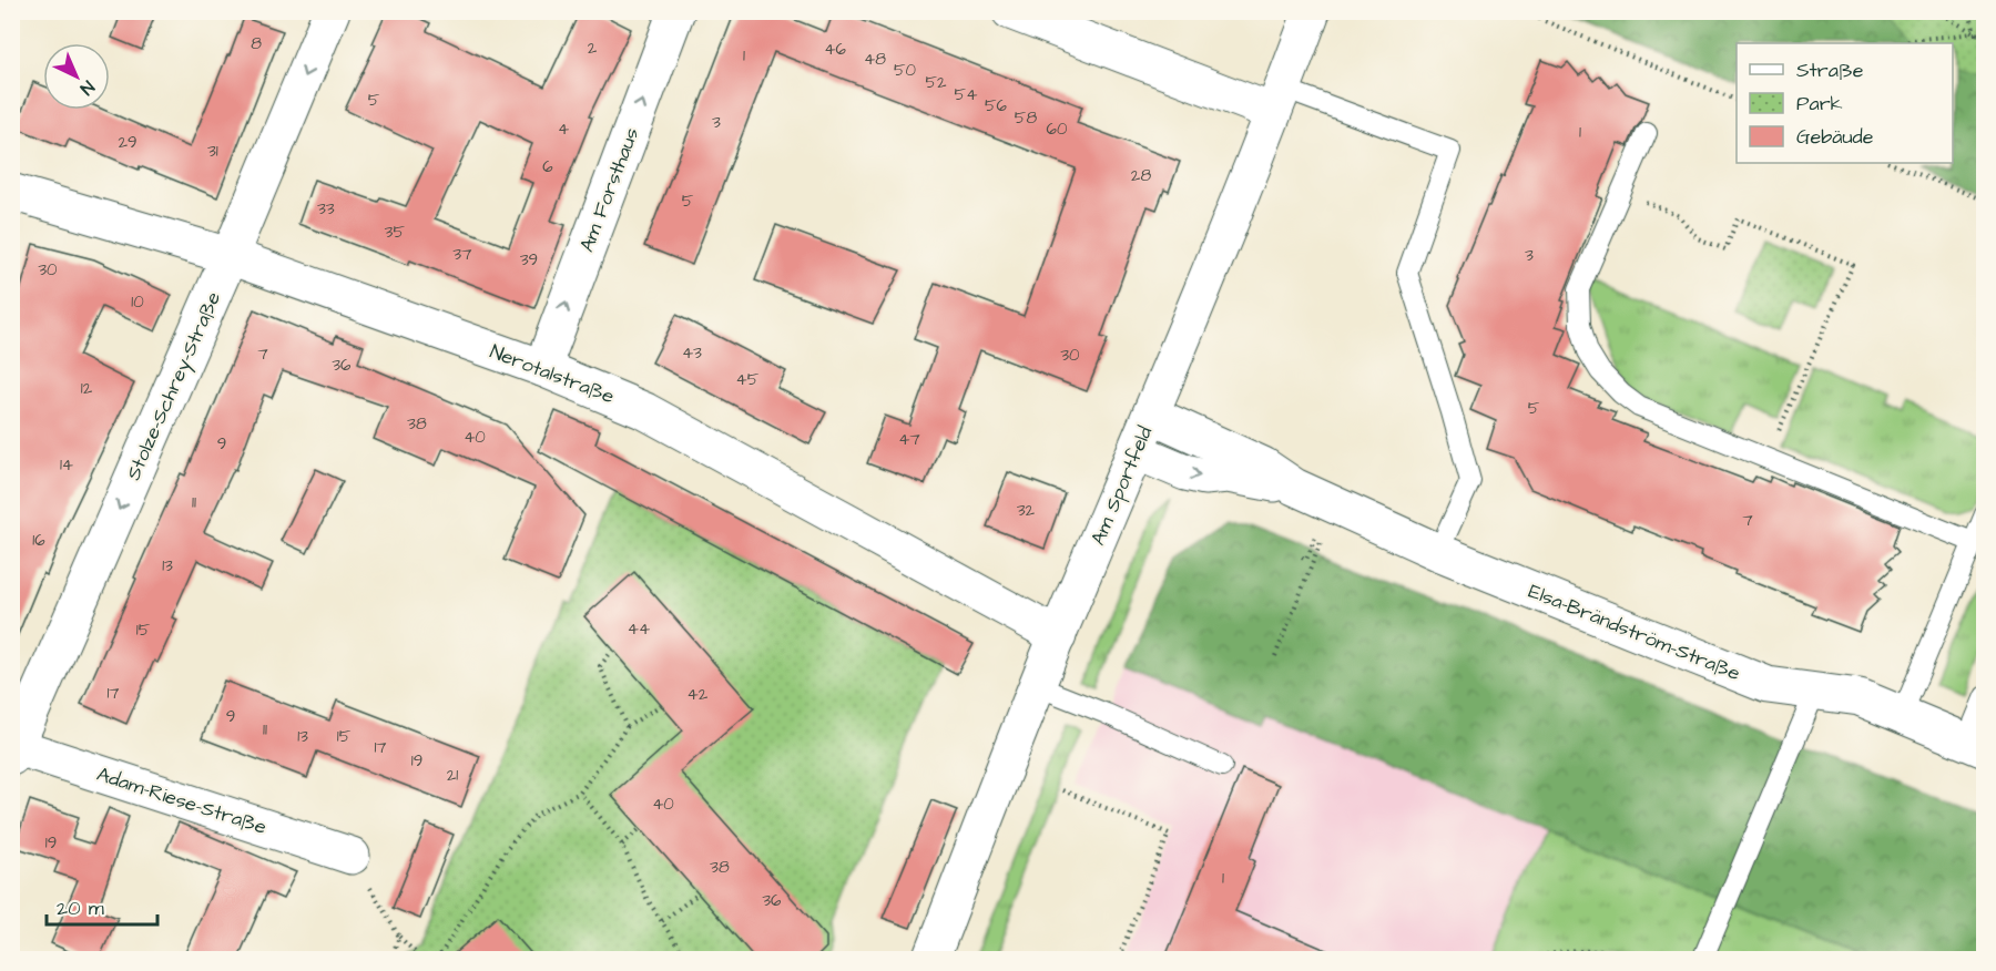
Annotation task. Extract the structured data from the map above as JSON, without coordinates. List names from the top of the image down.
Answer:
{
  "streets": {
    "street": [
      "Am Forsthaus",
      "Nerotalstraße",
      "Stolze-Schrey-Straße",
      "Am Sportfeld",
      "Elsa-Brändström-Straße",
      "Adam-Riese-Straße"
    ]
  },
  "crossings": [
    ["Am Forsthaus", "Nerotalstraße"],
    ["Nerotalstraße", "Stolze-Schrey-Straße"],
    ["Nerotalstraße", "Am Sportfeld"],
    ["Stolze-Schrey-Straße", "Adam-Riese-Straße"],
    ["Am Sportfeld", "Elsa-Brändström-Straße"]
  ],
  "one_way": ["Am Forsthaus", "Stolze-Schrey-Straße"],
  "house_numbers": [
    "8",
    "2",
    "46",
    "1",
    "48",
    "50",
    "52",
    "54",
    "5",
    "56",
    "58",
    "3",
    "4",
    "60",
    "1",
    "29",
    "31",
    "6",
    "28",
    "5",
    "33",
    "35",
    "37",
    "3",
    "39",
    "30",
    "10",
    "43",
    "7",
    "30",
    "36",
    "45",
    "12",
    "5",
    "38",
    "40",
    "47",
    "9",
    "14",
    "11",
    "32",
    "7",
    "16",
    "13",
    "44",
    "15",
    "17",
    "42",
    "9",
    "11",
    "13",
    "15",
    "17",
    "19",
    "21",
    "40",
    "19",
    "38",
    "1",
    "36"
  ],
  "legend": ["Straße", "Park", "Gebäude"],
  "scale_bar": "20 m",
  "north": "bottom right"
}
